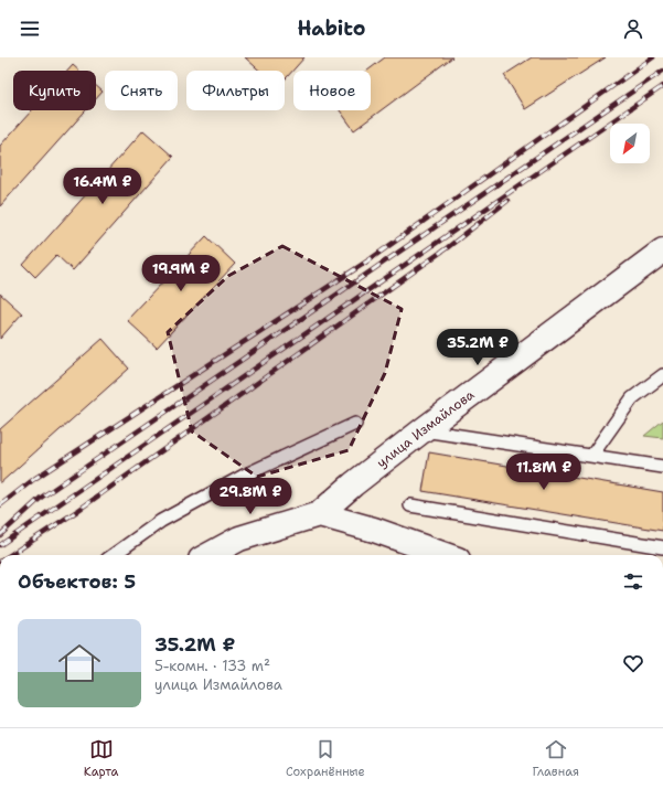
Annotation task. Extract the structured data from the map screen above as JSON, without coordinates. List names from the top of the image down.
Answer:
{
  "streets": {
    "main road": ["улица Измайлова"]
  },
  "north": "bottom left",
  "page": {
    "header": "Habito",
    "chip": [
      "Купить",
      "Снять",
      "Фильтры",
      "Новое"
    ],
    "price": [
      "16.4M ₽",
      "19.9M ₽",
      "35.2M ₽",
      "11.8M ₽",
      "29.8M ₽"
    ],
    "heading": "Объектов: 5",
    "list": [
      {
        "name": "35.2M ₽",
        "note": "5-комн. · 133 m² · улица Измайлова"
      }
    ],
    "tabs": ["Карта", "Сохранённые", "Главная"]
  }
}
